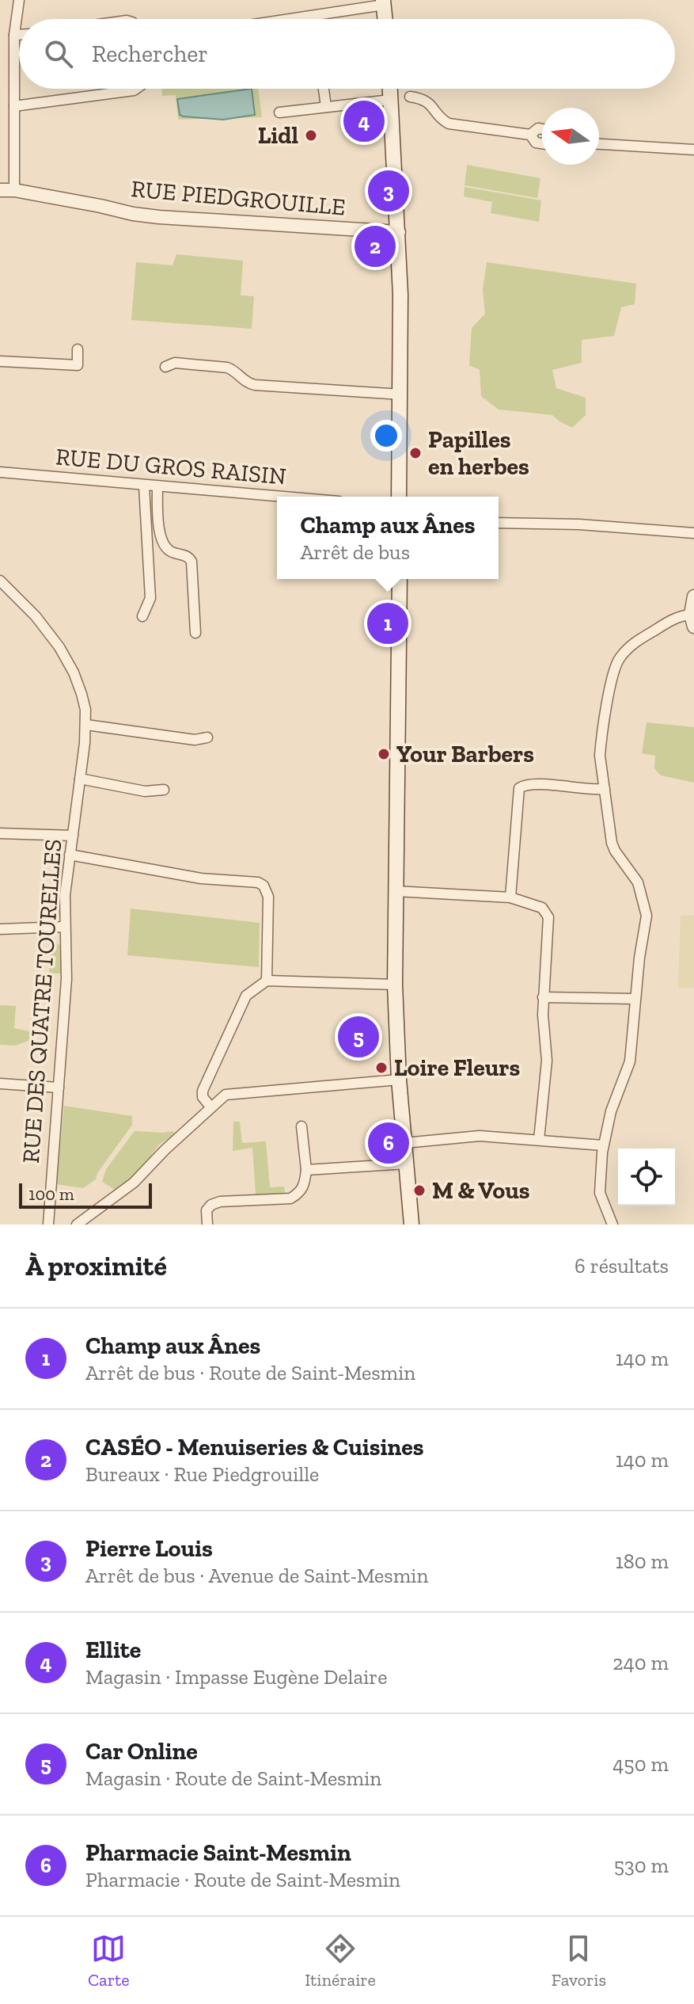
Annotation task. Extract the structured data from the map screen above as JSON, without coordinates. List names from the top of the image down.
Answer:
{
  "streets": {
    "street": ["RUE PIEDGROUILLE", "RUE DU GROS RAISIN", "RUE DES QUATRE TOURELLES"]
  },
  "places": [
    "Lidl",
    "Papilles en herbes",
    "Your Barbers",
    "Loire Fleurs",
    "M & Vous"
  ],
  "scale_bar": "100 m",
  "north": "left",
  "page": {
    "search": "Rechercher",
    "pins": [
      "4",
      "3",
      "2",
      "1",
      "5",
      "6"
    ],
    "popup": ["Champ aux Ânes", "Arrêt de bus"],
    "scale": "100 m",
    "heading": ["À proximité", "6 résultats"],
    "list": [
      {
        "mark": "1",
        "name": "Champ aux Ânes",
        "note": "Arrêt de bus · Route de Saint-Mesmin",
        "value": "140 m"
      },
      {
        "mark": "2",
        "name": "CASÉO - Menuiseries & Cuisines",
        "note": "Bureaux · Rue Piedgrouille",
        "value": "140 m"
      },
      {
        "mark": "3",
        "name": "Pierre Louis",
        "note": "Arrêt de bus · Avenue de Saint-Mesmin",
        "value": "180 m"
      },
      {
        "mark": "4",
        "name": "Ellite",
        "note": "Magasin · Impasse Eugène Delaire",
        "value": "240 m"
      },
      {
        "mark": "5",
        "name": "Car Online",
        "note": "Magasin · Route de Saint-Mesmin",
        "value": "450 m"
      },
      {
        "mark": "6",
        "name": "Pharmacie Saint-Mesmin",
        "note": "Pharmacie · Route de Saint-Mesmin",
        "value": "530 m"
      }
    ],
    "nav": ["Carte", "Itinéraire", "Favoris"]
  }
}
